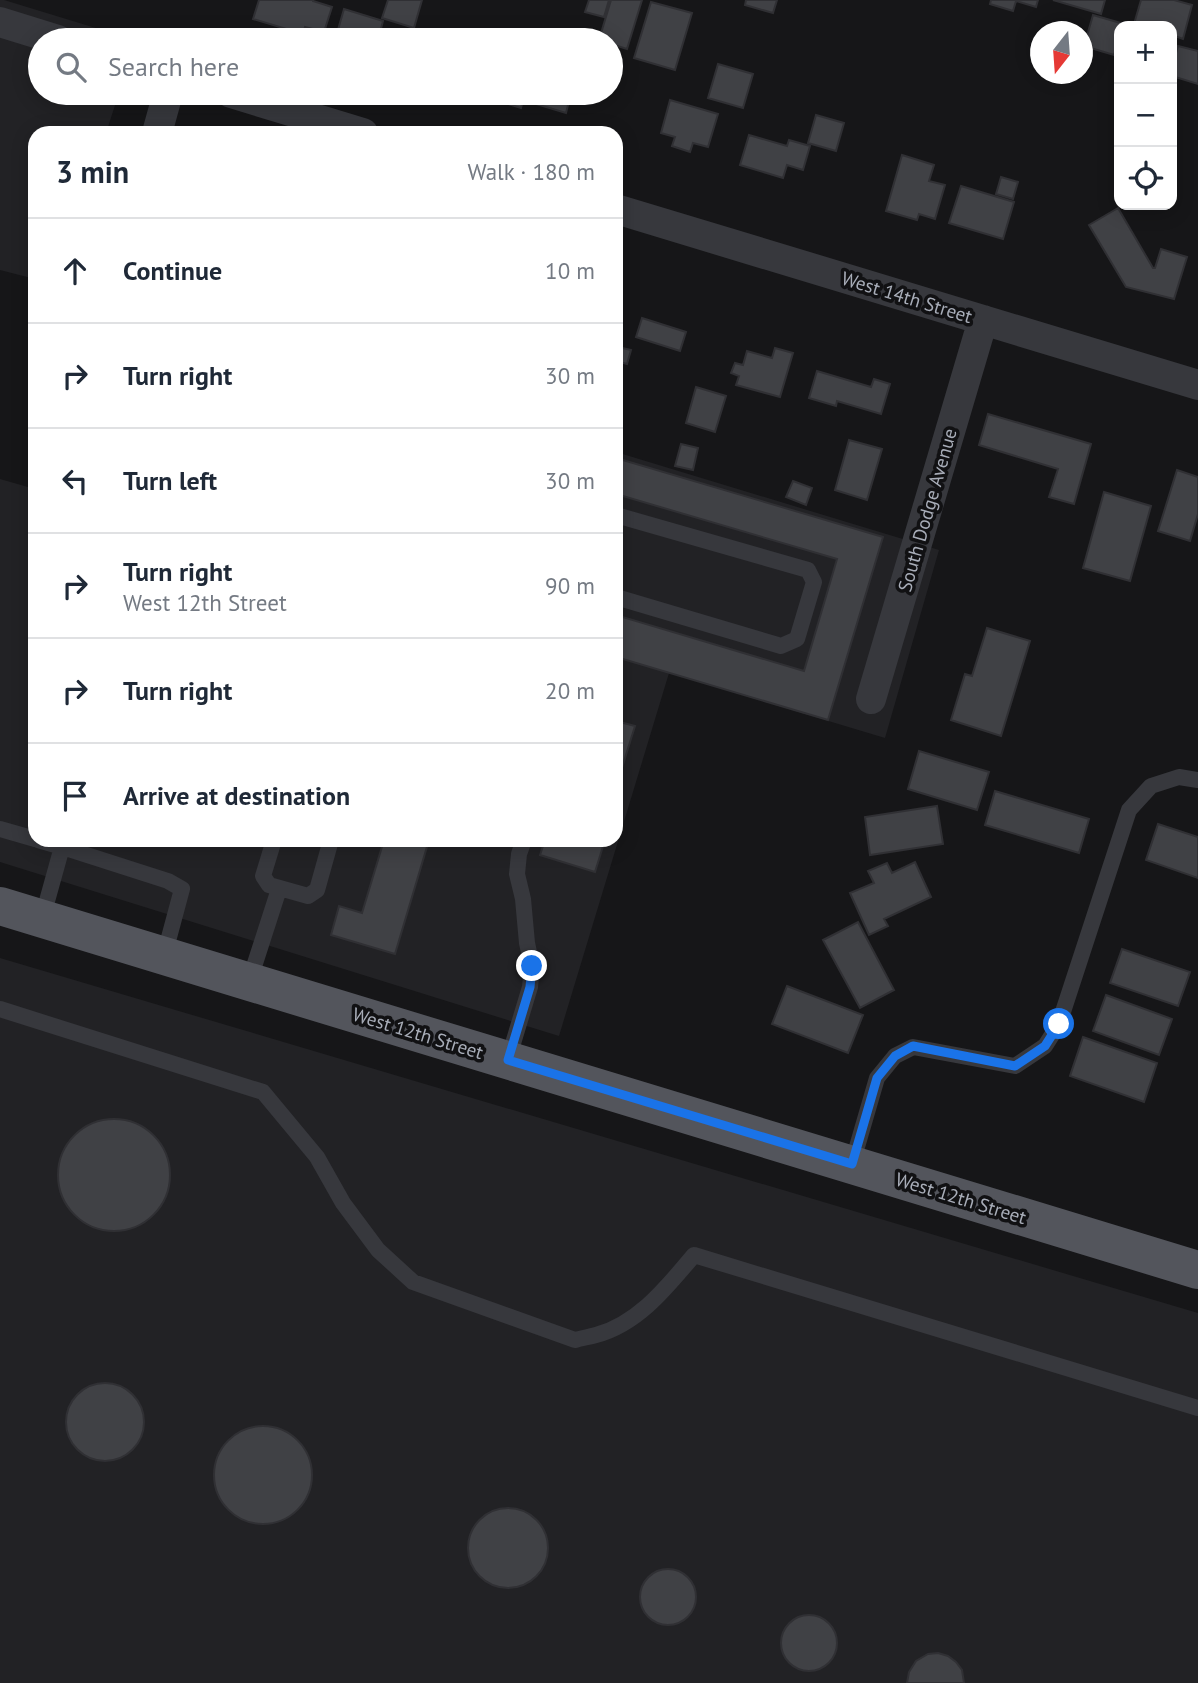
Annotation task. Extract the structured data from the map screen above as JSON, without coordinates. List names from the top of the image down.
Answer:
{
  "streets": {
    "main road": ["West 12th Street"],
    "street": ["West 14th Street", "South Dodge Avenue"]
  },
  "crossings": [
    ["West 14th Street", "South Dodge Avenue"]
  ],
  "north": "bottom",
  "page": {
    "map_buttons": ["+", "−"],
    "search": "Search here",
    "heading": ["3 min", "Walk · 180 m"],
    "list": [
      ["Continue", "10 m"],
      ["Turn right", "30 m"],
      ["Turn left", "30 m"],
      ["Turn right", "West 12th Street", "90 m"],
      ["Turn right", "20 m"],
      "Arrive at destination"
    ]
  }
}
